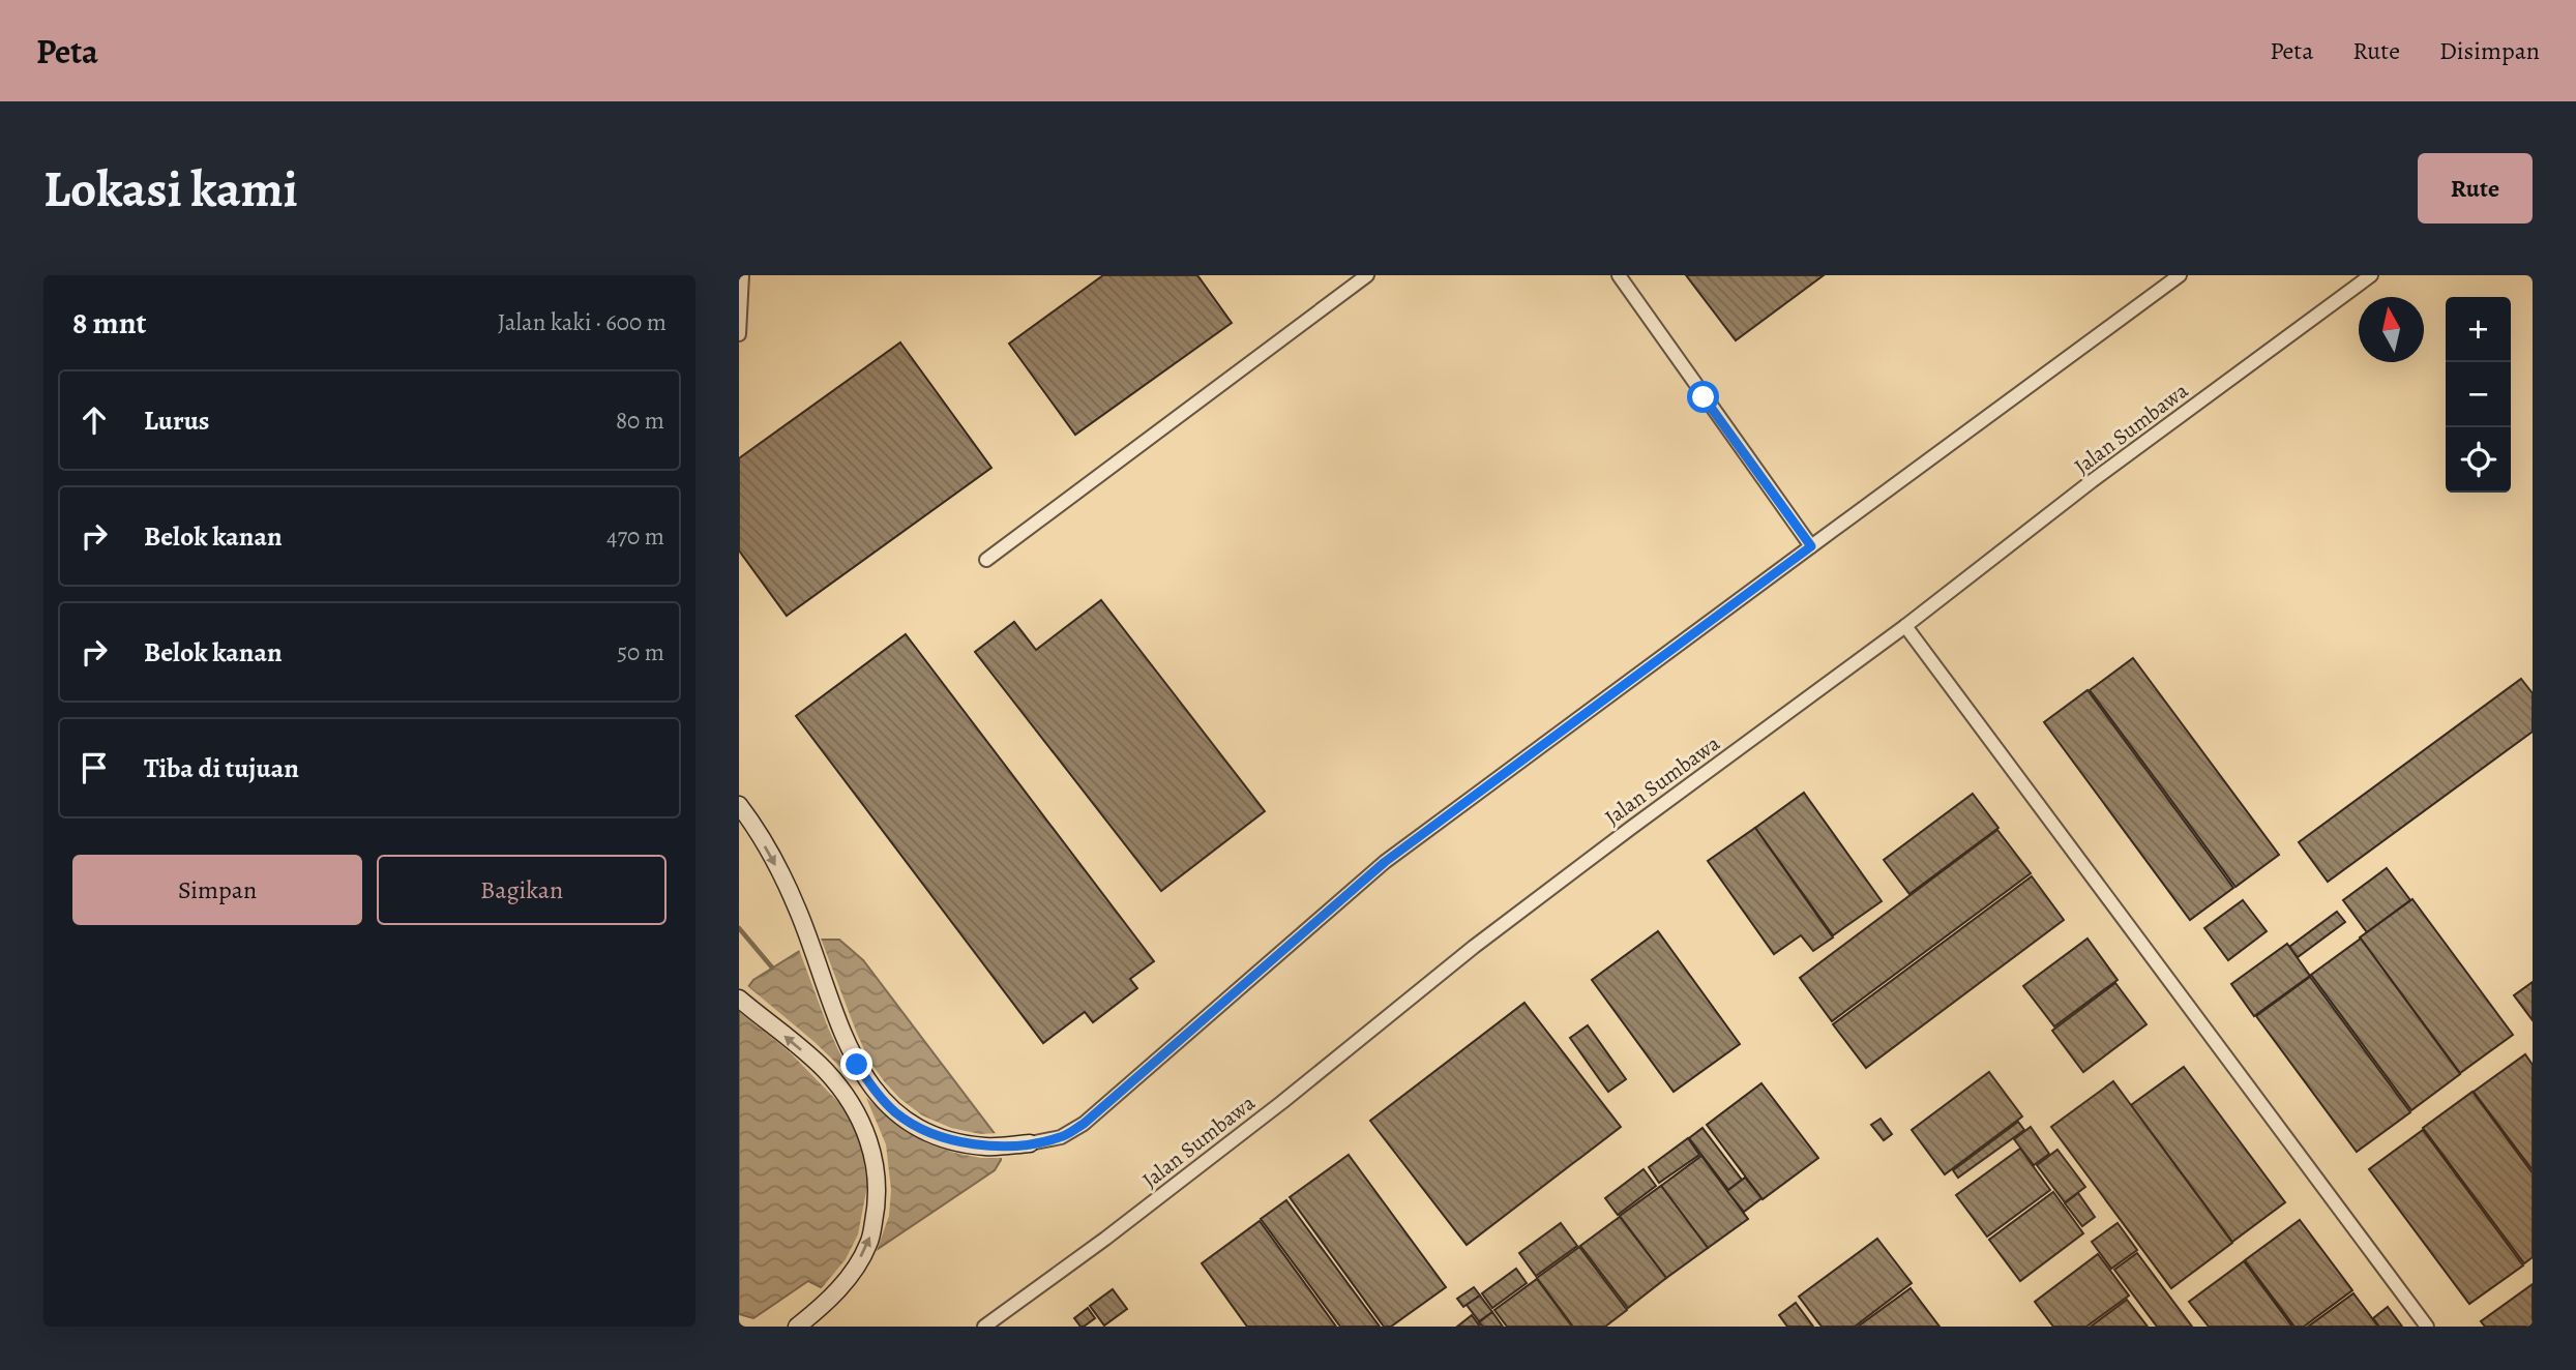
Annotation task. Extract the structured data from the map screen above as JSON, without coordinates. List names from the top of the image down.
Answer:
{
  "streets": {
    "street": ["Jalan Sumbawa"]
  },
  "north": "top",
  "page": {
    "header": "Peta",
    "nav": ["Peta", "Rute", "Disimpan"],
    "buttons": [
      "Rute",
      ["Simpan", "Bagikan"]
    ],
    "title": "Lokasi kami",
    "heading": ["8 mnt", "Jalan kaki · 600 m"],
    "map_buttons": ["+", "−"],
    "list": [
      ["Lurus", "80 m"],
      ["Belok kanan", "470 m"],
      ["Belok kanan", "50 m"],
      "Tiba di tujuan"
    ]
  }
}
